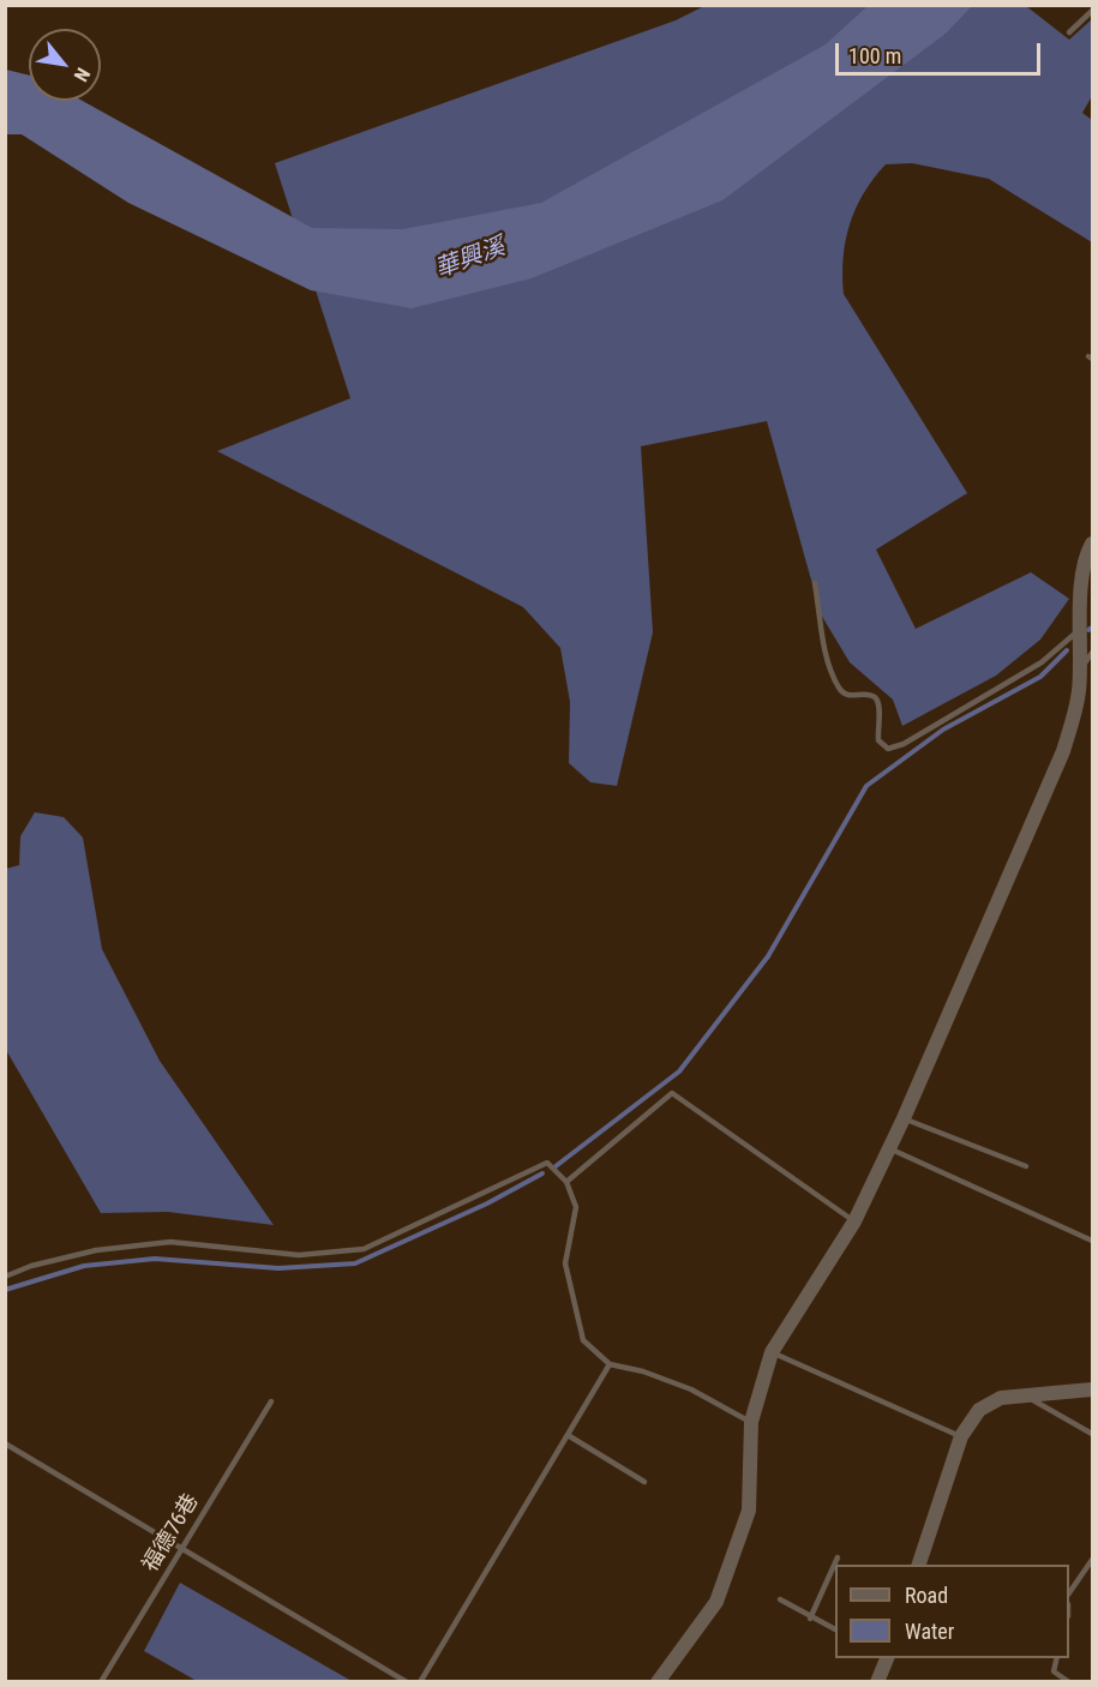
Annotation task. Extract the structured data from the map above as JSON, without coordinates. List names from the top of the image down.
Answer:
{
  "streets": {
    "lane": ["福德76巷"]
  },
  "water": ["華興溪"],
  "legend": ["Road", "Water"],
  "scale_bar": "100 m",
  "north": "bottom right"
}
